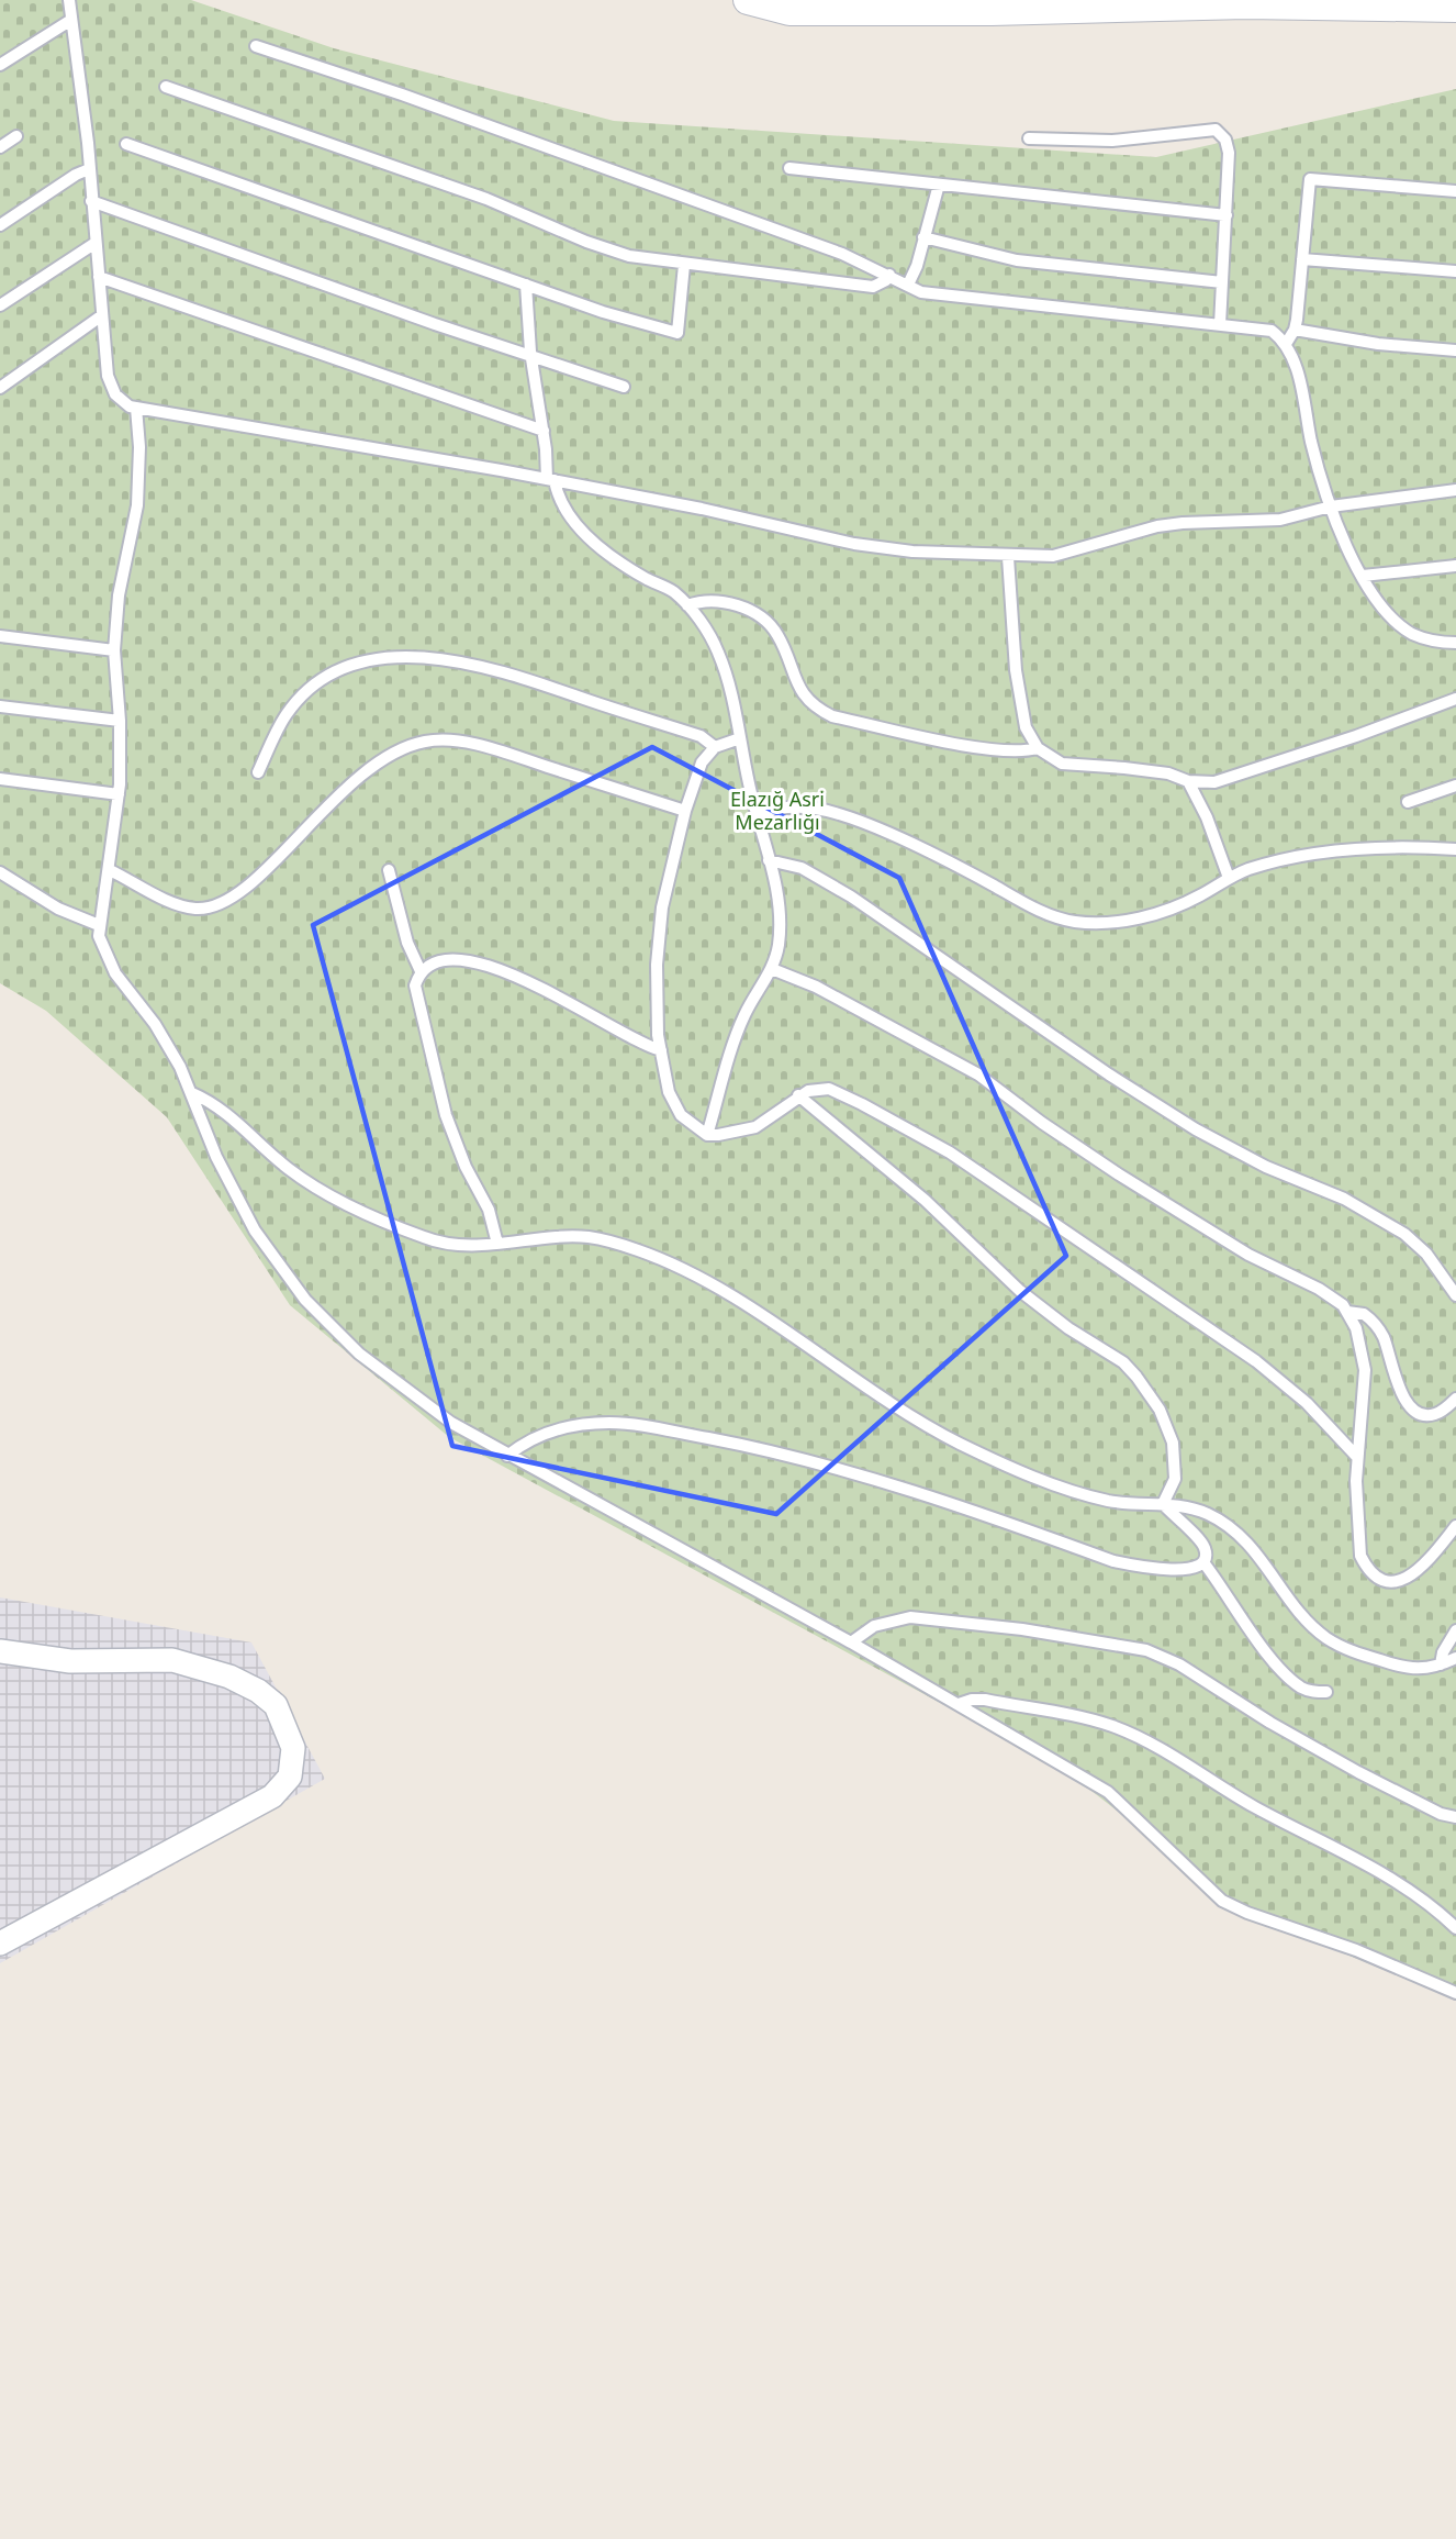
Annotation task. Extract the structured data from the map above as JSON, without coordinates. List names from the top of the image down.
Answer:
{
  "parks": ["Elazığ Asri Mezarlığı"]
}
